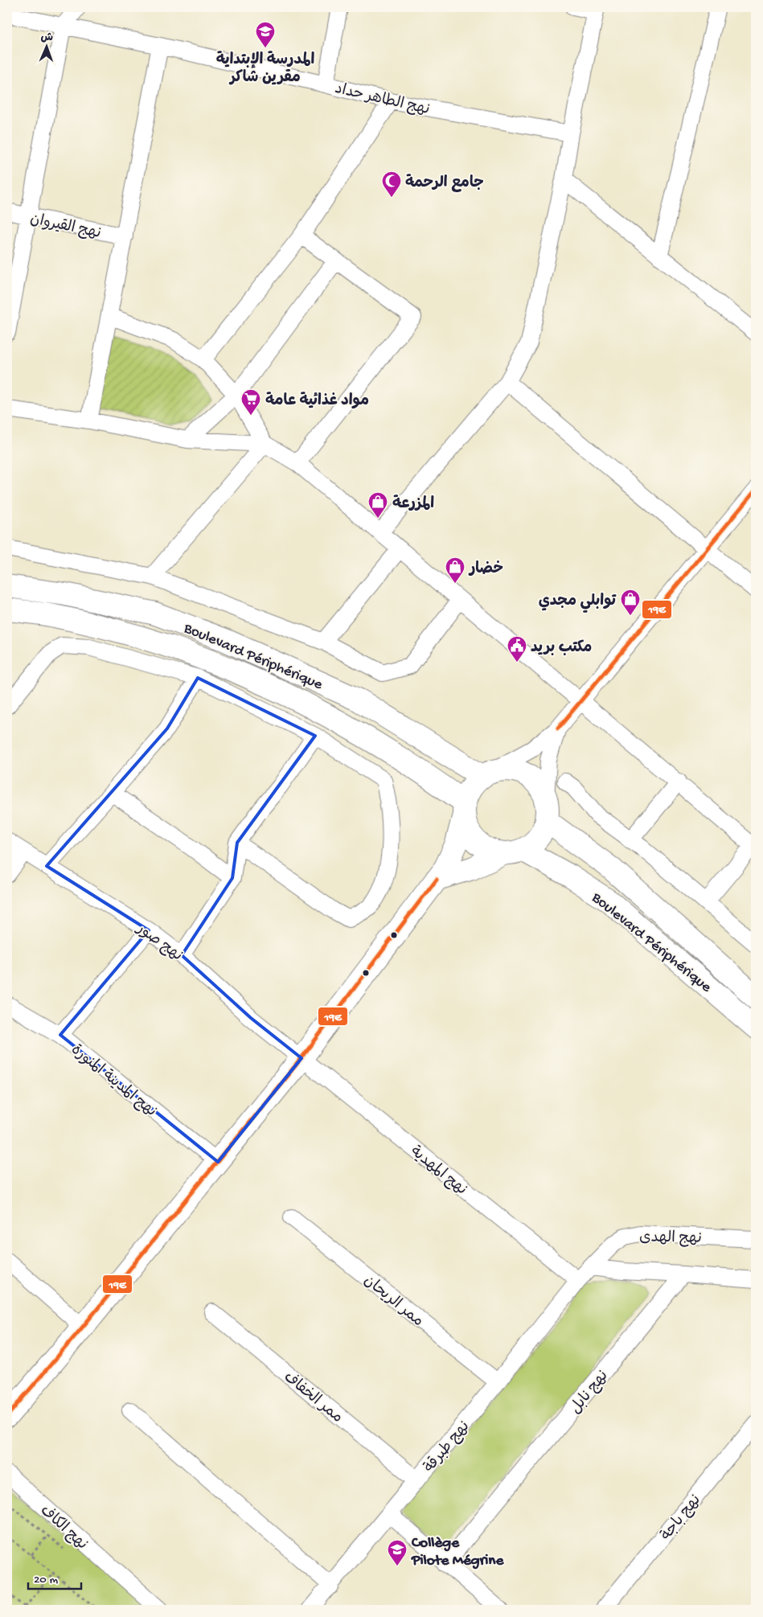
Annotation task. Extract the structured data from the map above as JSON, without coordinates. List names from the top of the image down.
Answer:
{
  "streets": {
    "main road": ["Boulevard Périphérique"],
    "street": [
      "نهج الطاهر حداد",
      "نهج القيروان",
      "نهج صور",
      "نهج المدينة المنورة",
      "نهج المهدية",
      "نهج الهدى",
      "ممر الريحان",
      "نهج نابل",
      "ممر الخفاف",
      "نهج طبرقة",
      "نهج باجة",
      "نهج الكاف"
    ]
  },
  "crossings": [
    ["نهج صور", "نهج المهدية"],
    ["نهج المهدية", "نهج الهدى"],
    ["نهج المهدية", "نهج طبرقة"],
    ["نهج الهدى", "نهج طبرقة"],
    ["ممر الريحان", "نهج طبرقة"],
    ["ممر الخفاف", "نهج طبرقة"]
  ],
  "places": {
    "school or university": ["المدرسة الإبتداية مقرين شاكر", "Collège Pilote Mégrine"],
    "mosque": ["جامع الرحمة"],
    "supermarket": ["مواد غذائية عامة"],
    "shop": ["المزرعة", "خضار", "توابلي مجدي"],
    "public building": ["مكتب بريد"]
  },
  "lines": ["transit line 19E"],
  "scale_bar": "20 m",
  "north": "top"
}
